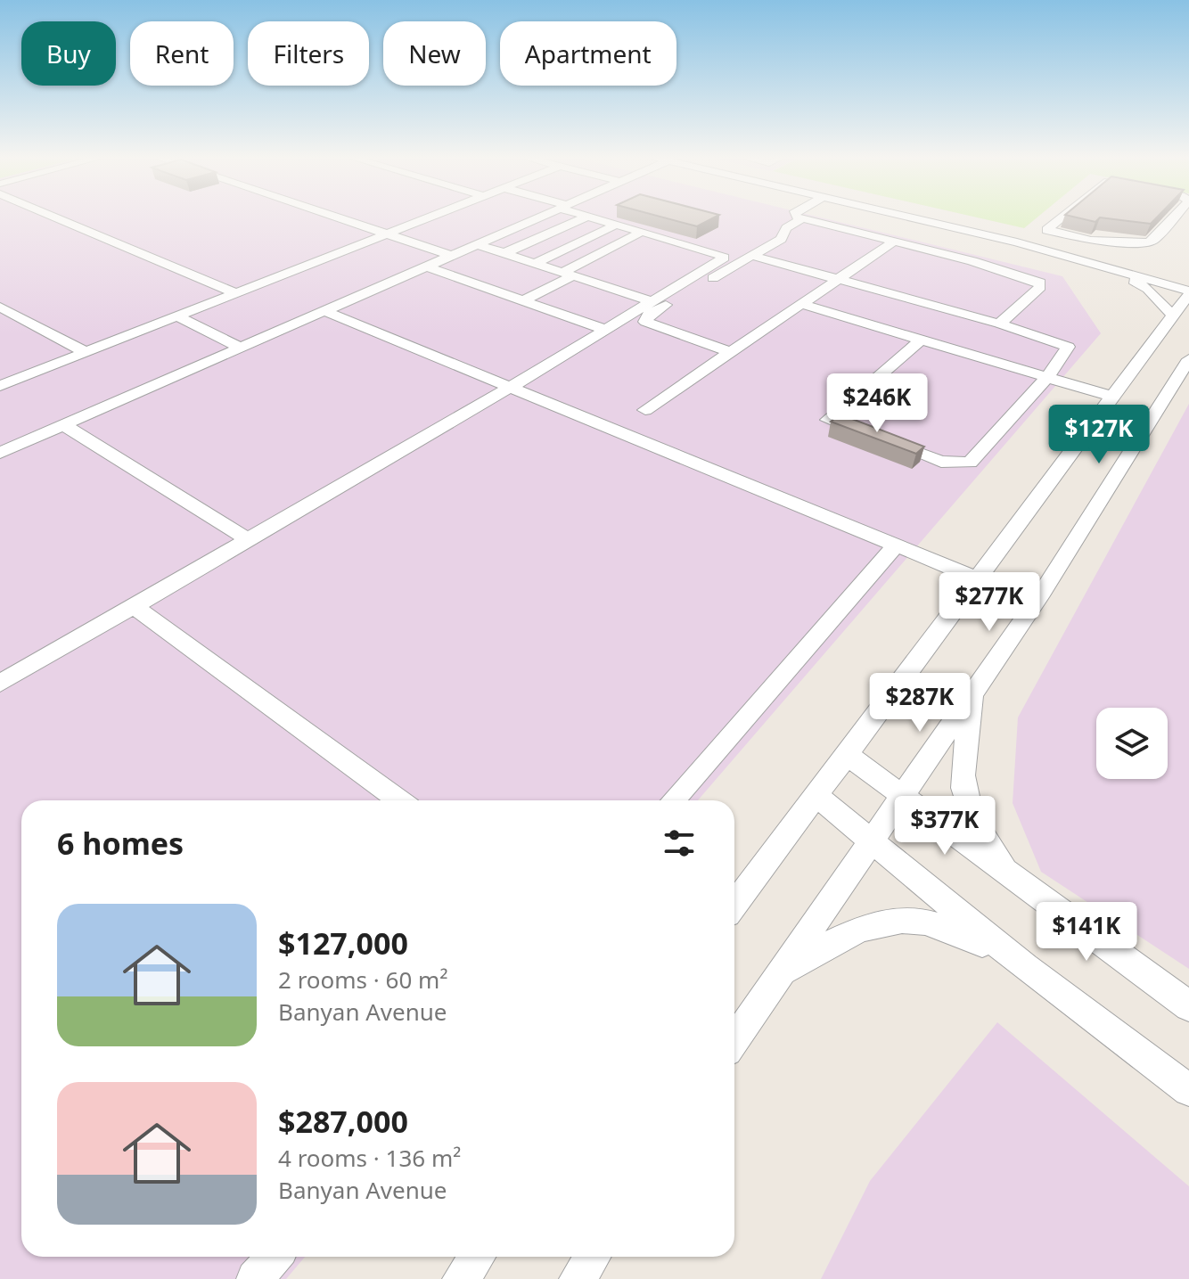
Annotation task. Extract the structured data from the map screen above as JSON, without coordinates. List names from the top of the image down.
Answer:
{
  "page": {
    "chip": [
      "Buy",
      "Rent",
      "Filters",
      "New",
      "Apartment"
    ],
    "price": [
      "$246K",
      "$127K",
      "$277K",
      "$287K",
      "$377K",
      "$141K"
    ],
    "heading": "6 homes",
    "list": [
      {
        "name": "$127,000",
        "note": "2 rooms · 60 m² · Banyan Avenue"
      },
      {
        "name": "$287,000",
        "note": "4 rooms · 136 m² · Banyan Avenue"
      }
    ]
  }
}
